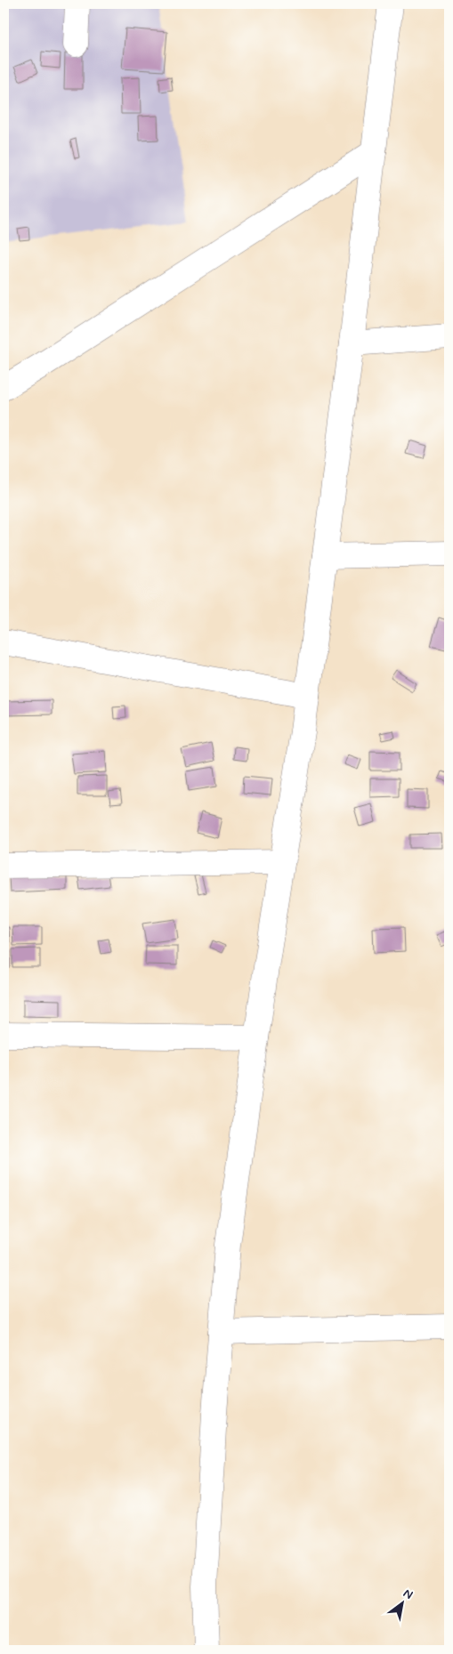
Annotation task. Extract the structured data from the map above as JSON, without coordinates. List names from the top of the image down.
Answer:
{
  "north": "top right"
}
